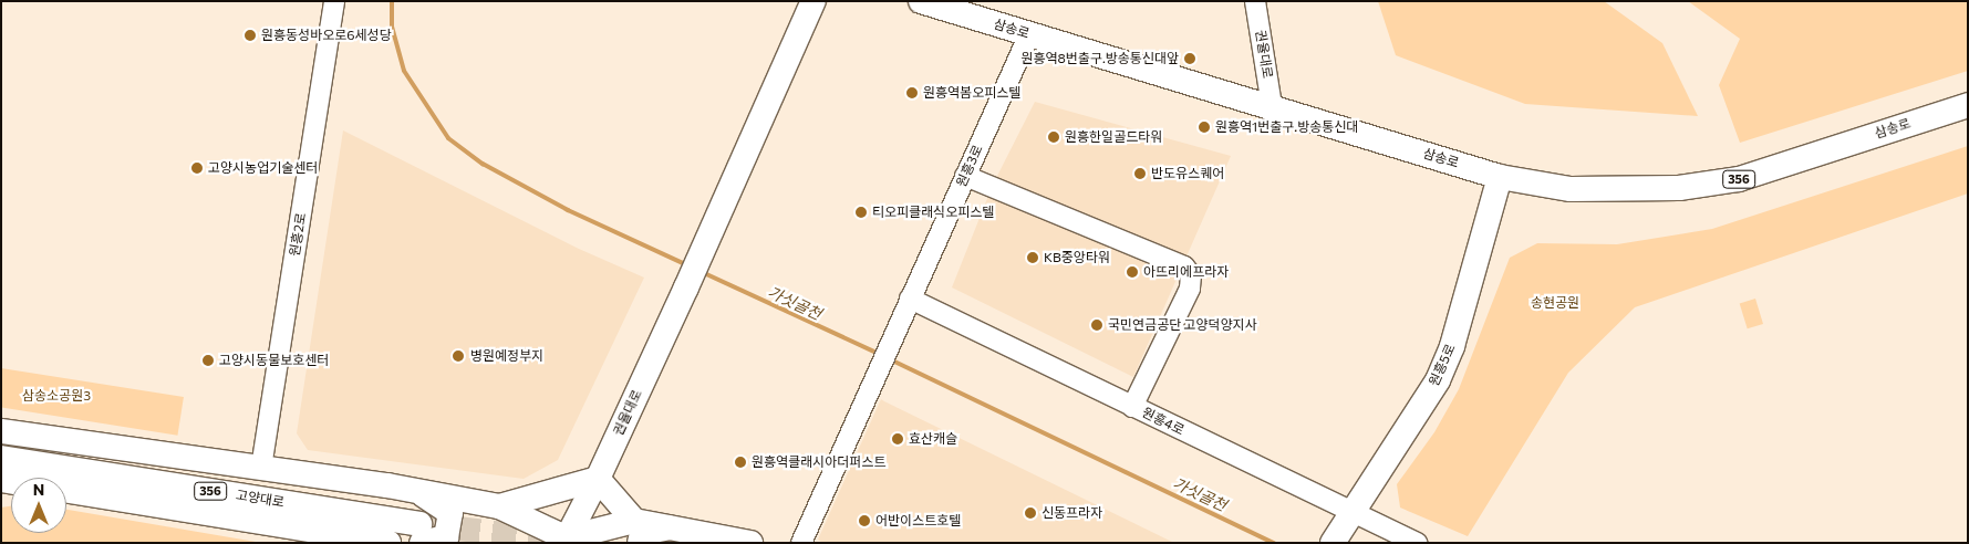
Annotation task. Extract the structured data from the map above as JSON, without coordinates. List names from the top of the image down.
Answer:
{
  "streets": {
    "main road": [
      "삼송로",
      "권율대로",
      "356",
      "원흥5로",
      "고양대로"
    ],
    "street": ["원흥3로", "원흥2로", "원흥4로"]
  },
  "crossings": [
    ["삼송로", "권율대로"],
    ["삼송로", "원흥3로"],
    ["삼송로", "원흥5로"],
    ["원흥3로", "원흥4로"],
    ["원흥5로", "원흥4로"]
  ],
  "water": ["가싯골천"],
  "parks": ["송현공원", "삼송소공원3"],
  "places": [
    "원흥동성바오로6세성당",
    "원흥역8번출구.방송통신대앞",
    "원흥역봄오피스텔",
    "원흥역1번출구.방송통신대",
    "원흥한일골드타워",
    "고양시농업기술센터",
    "반도유스퀘어",
    "티오피클래식오피스텔",
    "KB중앙타워",
    "아뜨리에프라자",
    "국민연금공단 고양덕양지사",
    "병원예정부지",
    "고양시동물보호센터",
    "효산캐슬",
    "원흥역클래시아더퍼스트",
    "신동프라자",
    "어반이스트호텔"
  ],
  "north": "top"
}
